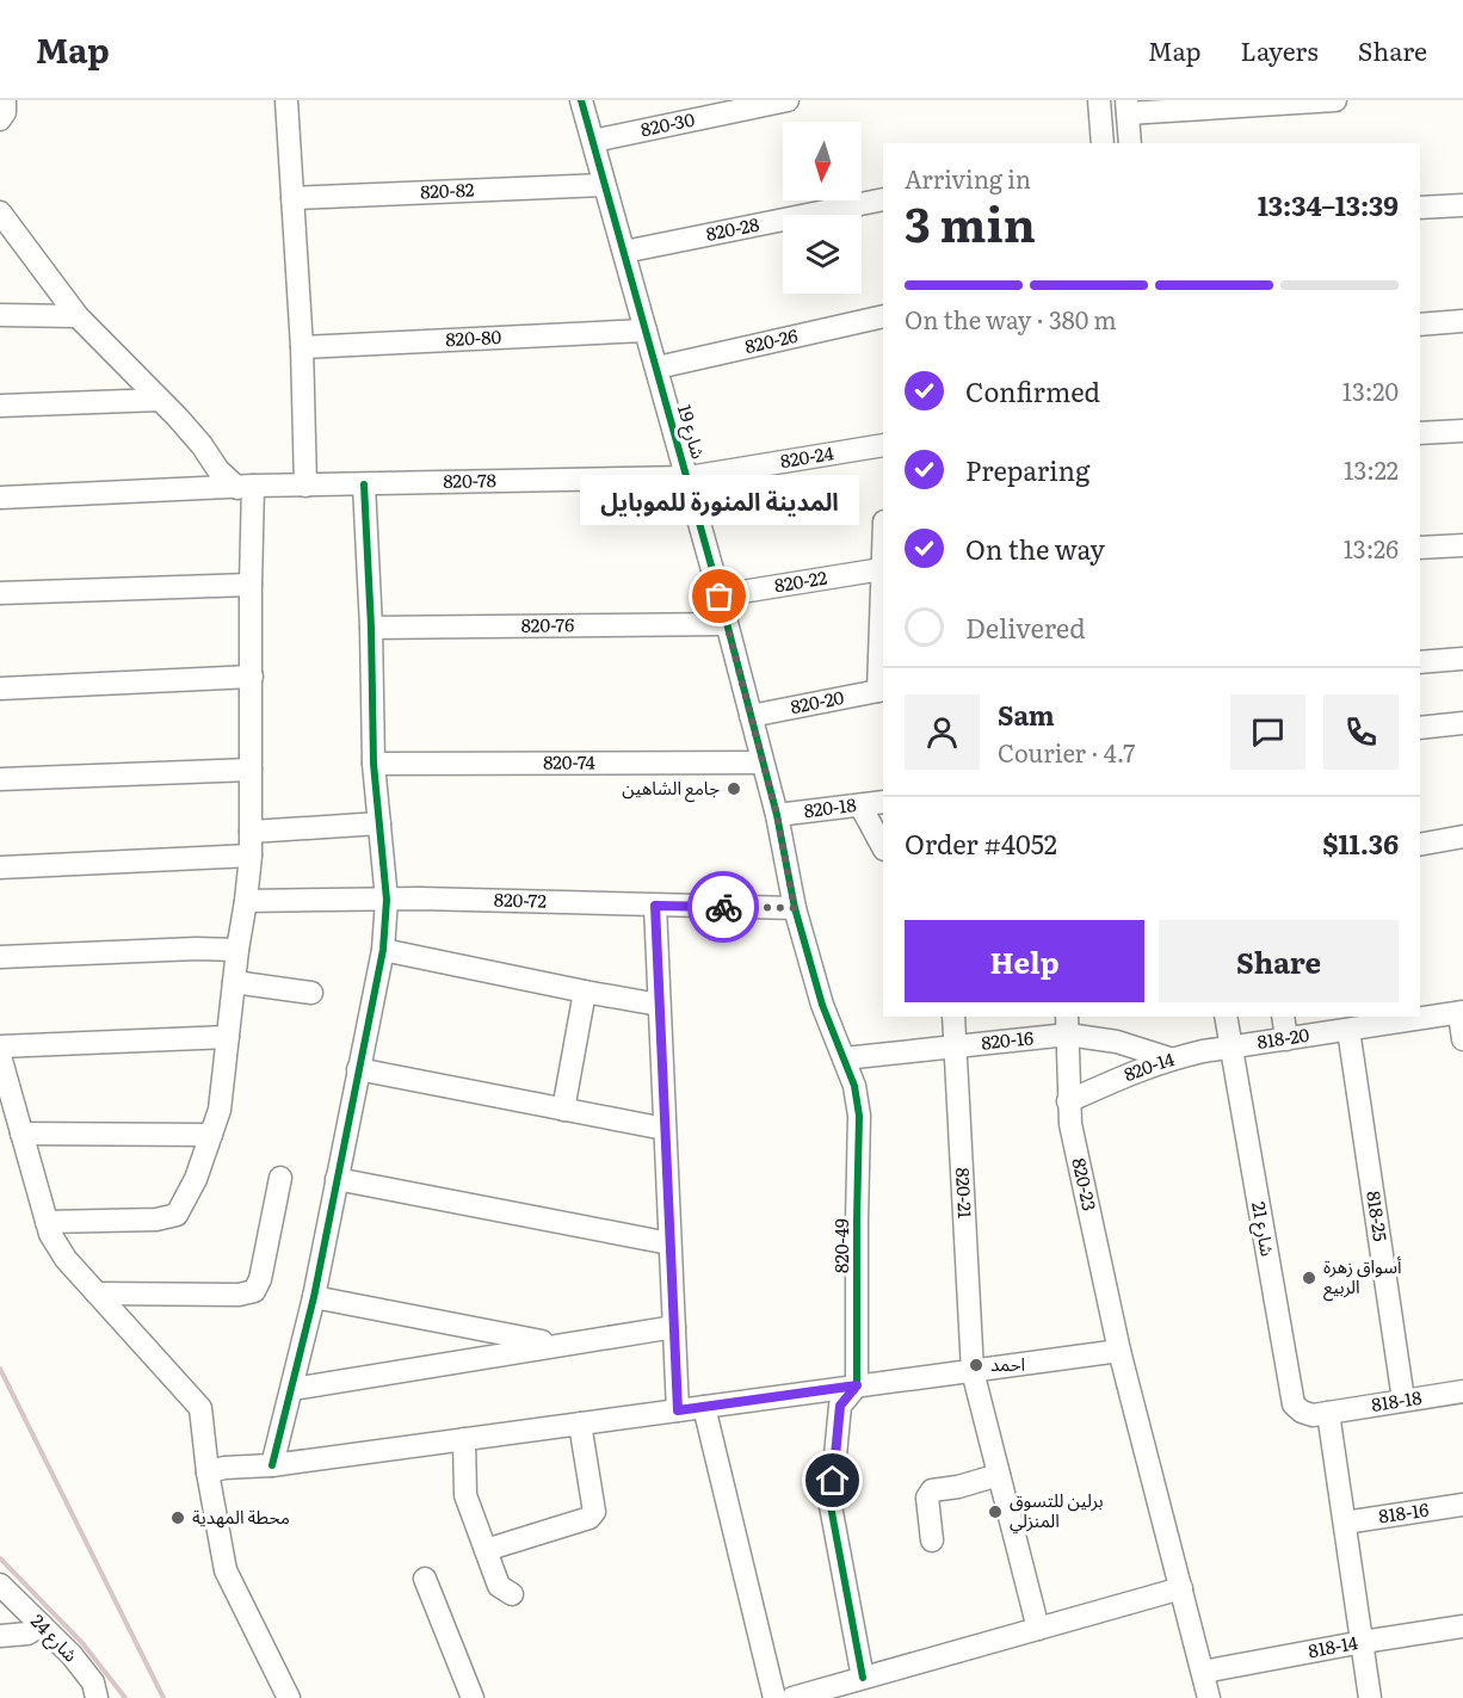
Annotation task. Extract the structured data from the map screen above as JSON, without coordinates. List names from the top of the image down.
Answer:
{
  "streets": {
    "street": [
      "820-30",
      "820-82",
      "820-28",
      "820-80",
      "820-26",
      "شارع 19",
      "820-24",
      "820-78",
      "820-22",
      "820-76",
      "820-20",
      "820-74",
      "820-18",
      "820-72",
      "818-20",
      "820-16",
      "820-14",
      "820-23",
      "820-21",
      "818-25",
      "شارع 21",
      "820-49",
      "818-18",
      "818-16",
      "شارع 24",
      "818-14"
    ]
  },
  "crossings": [
    ["820-30", "شارع 19"],
    ["820-82", "شارع 19"],
    ["820-28", "شارع 19"],
    ["820-80", "شارع 19"],
    ["820-26", "شارع 19"],
    ["شارع 19", "820-24"],
    ["شارع 19", "820-78"],
    ["شارع 19", "820-22"],
    ["شارع 19", "820-76"],
    ["شارع 19", "820-20"],
    ["شارع 19", "820-74"],
    ["شارع 19", "820-18"],
    ["شارع 19", "820-49"],
    ["820-24", "820-78"],
    ["820-18", "820-49"],
    ["820-72", "820-49"],
    ["818-20", "820-14"],
    ["818-20", "818-25"],
    ["818-20", "شارع 21"],
    ["820-16", "820-14"],
    ["820-16", "820-23"],
    ["820-16", "820-21"],
    ["820-16", "820-49"],
    ["820-14", "820-23"],
    ["820-14", "شارع 21"],
    ["820-23", "818-14"],
    ["818-25", "818-18"],
    ["شارع 21", "818-18"]
  ],
  "places": [
    "المدينة المنورة للموبايل",
    "جامع الشاهين",
    "أسواق زهرة الربيع",
    "احمد",
    "برلين للتسوق المنزلي",
    "محطة المهدية"
  ],
  "north": "bottom",
  "page": {
    "header": "Map",
    "nav": ["Map", "Layers", "Share"],
    "heading": ["3 min", "Arriving in", "13:34–13:39"],
    "panel": [
      "Sam",
      "Courier · 4.7",
      "Order #4052",
      "$11.36"
    ],
    "bar": "On the way · 380 m",
    "list": [
      ["Confirmed", "13:20"],
      ["Preparing", "13:22"],
      ["On the way", "13:26"],
      "Delivered"
    ],
    "bubble": "المدينة المنورة للموبايل",
    "buttons": ["Help", "Share"]
  }
}
